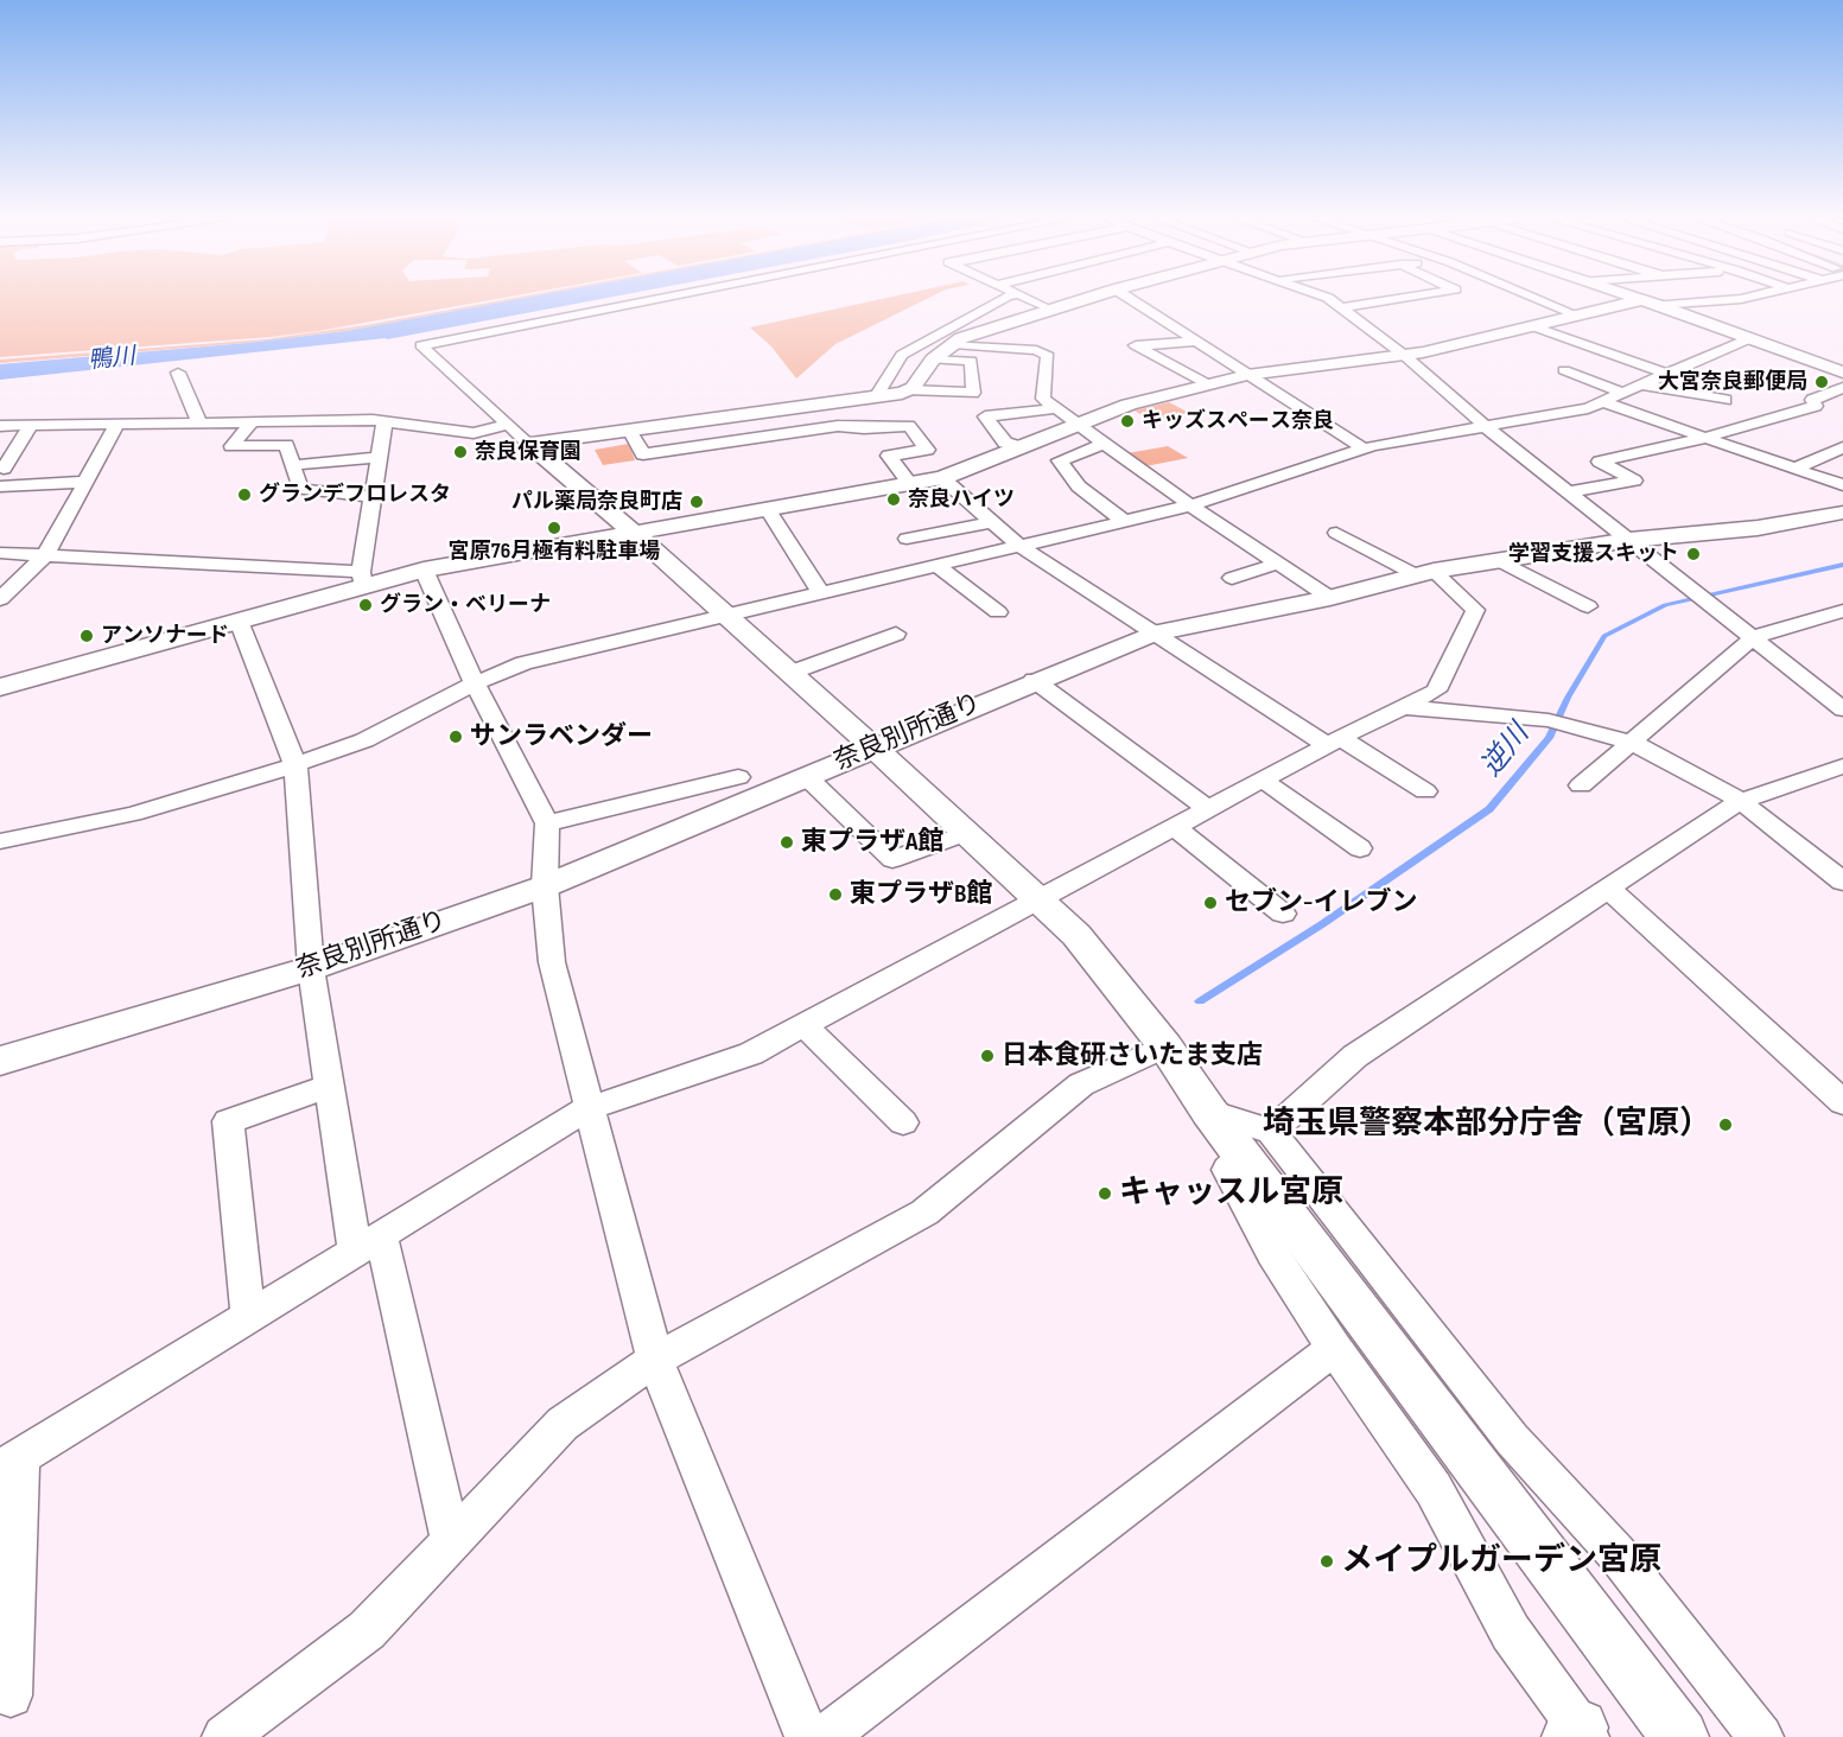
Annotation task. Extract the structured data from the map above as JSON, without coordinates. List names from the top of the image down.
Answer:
{
  "streets": {
    "street": ["奈良別所通り"]
  },
  "water": ["鴨川", "逆川"],
  "places": [
    "大宮奈良郵便局",
    "キッズスペース奈良",
    "奈良保育園",
    "グランデフロレスタ",
    "奈良ハイツ",
    "パル薬局奈良町店",
    "宮原76月極有料駐車場",
    "学習支援スキット",
    "グラン・ベリーナ",
    "アンソナード",
    "サンラベンダー",
    "東プラザA館",
    "東プラザB館",
    "セブン-イレブン",
    "日本食研さいたま支店",
    "埼玉県警察本部分庁舎（宮原）",
    "キャッスル宮原",
    "メイプルガーデン宮原"
  ]
}
